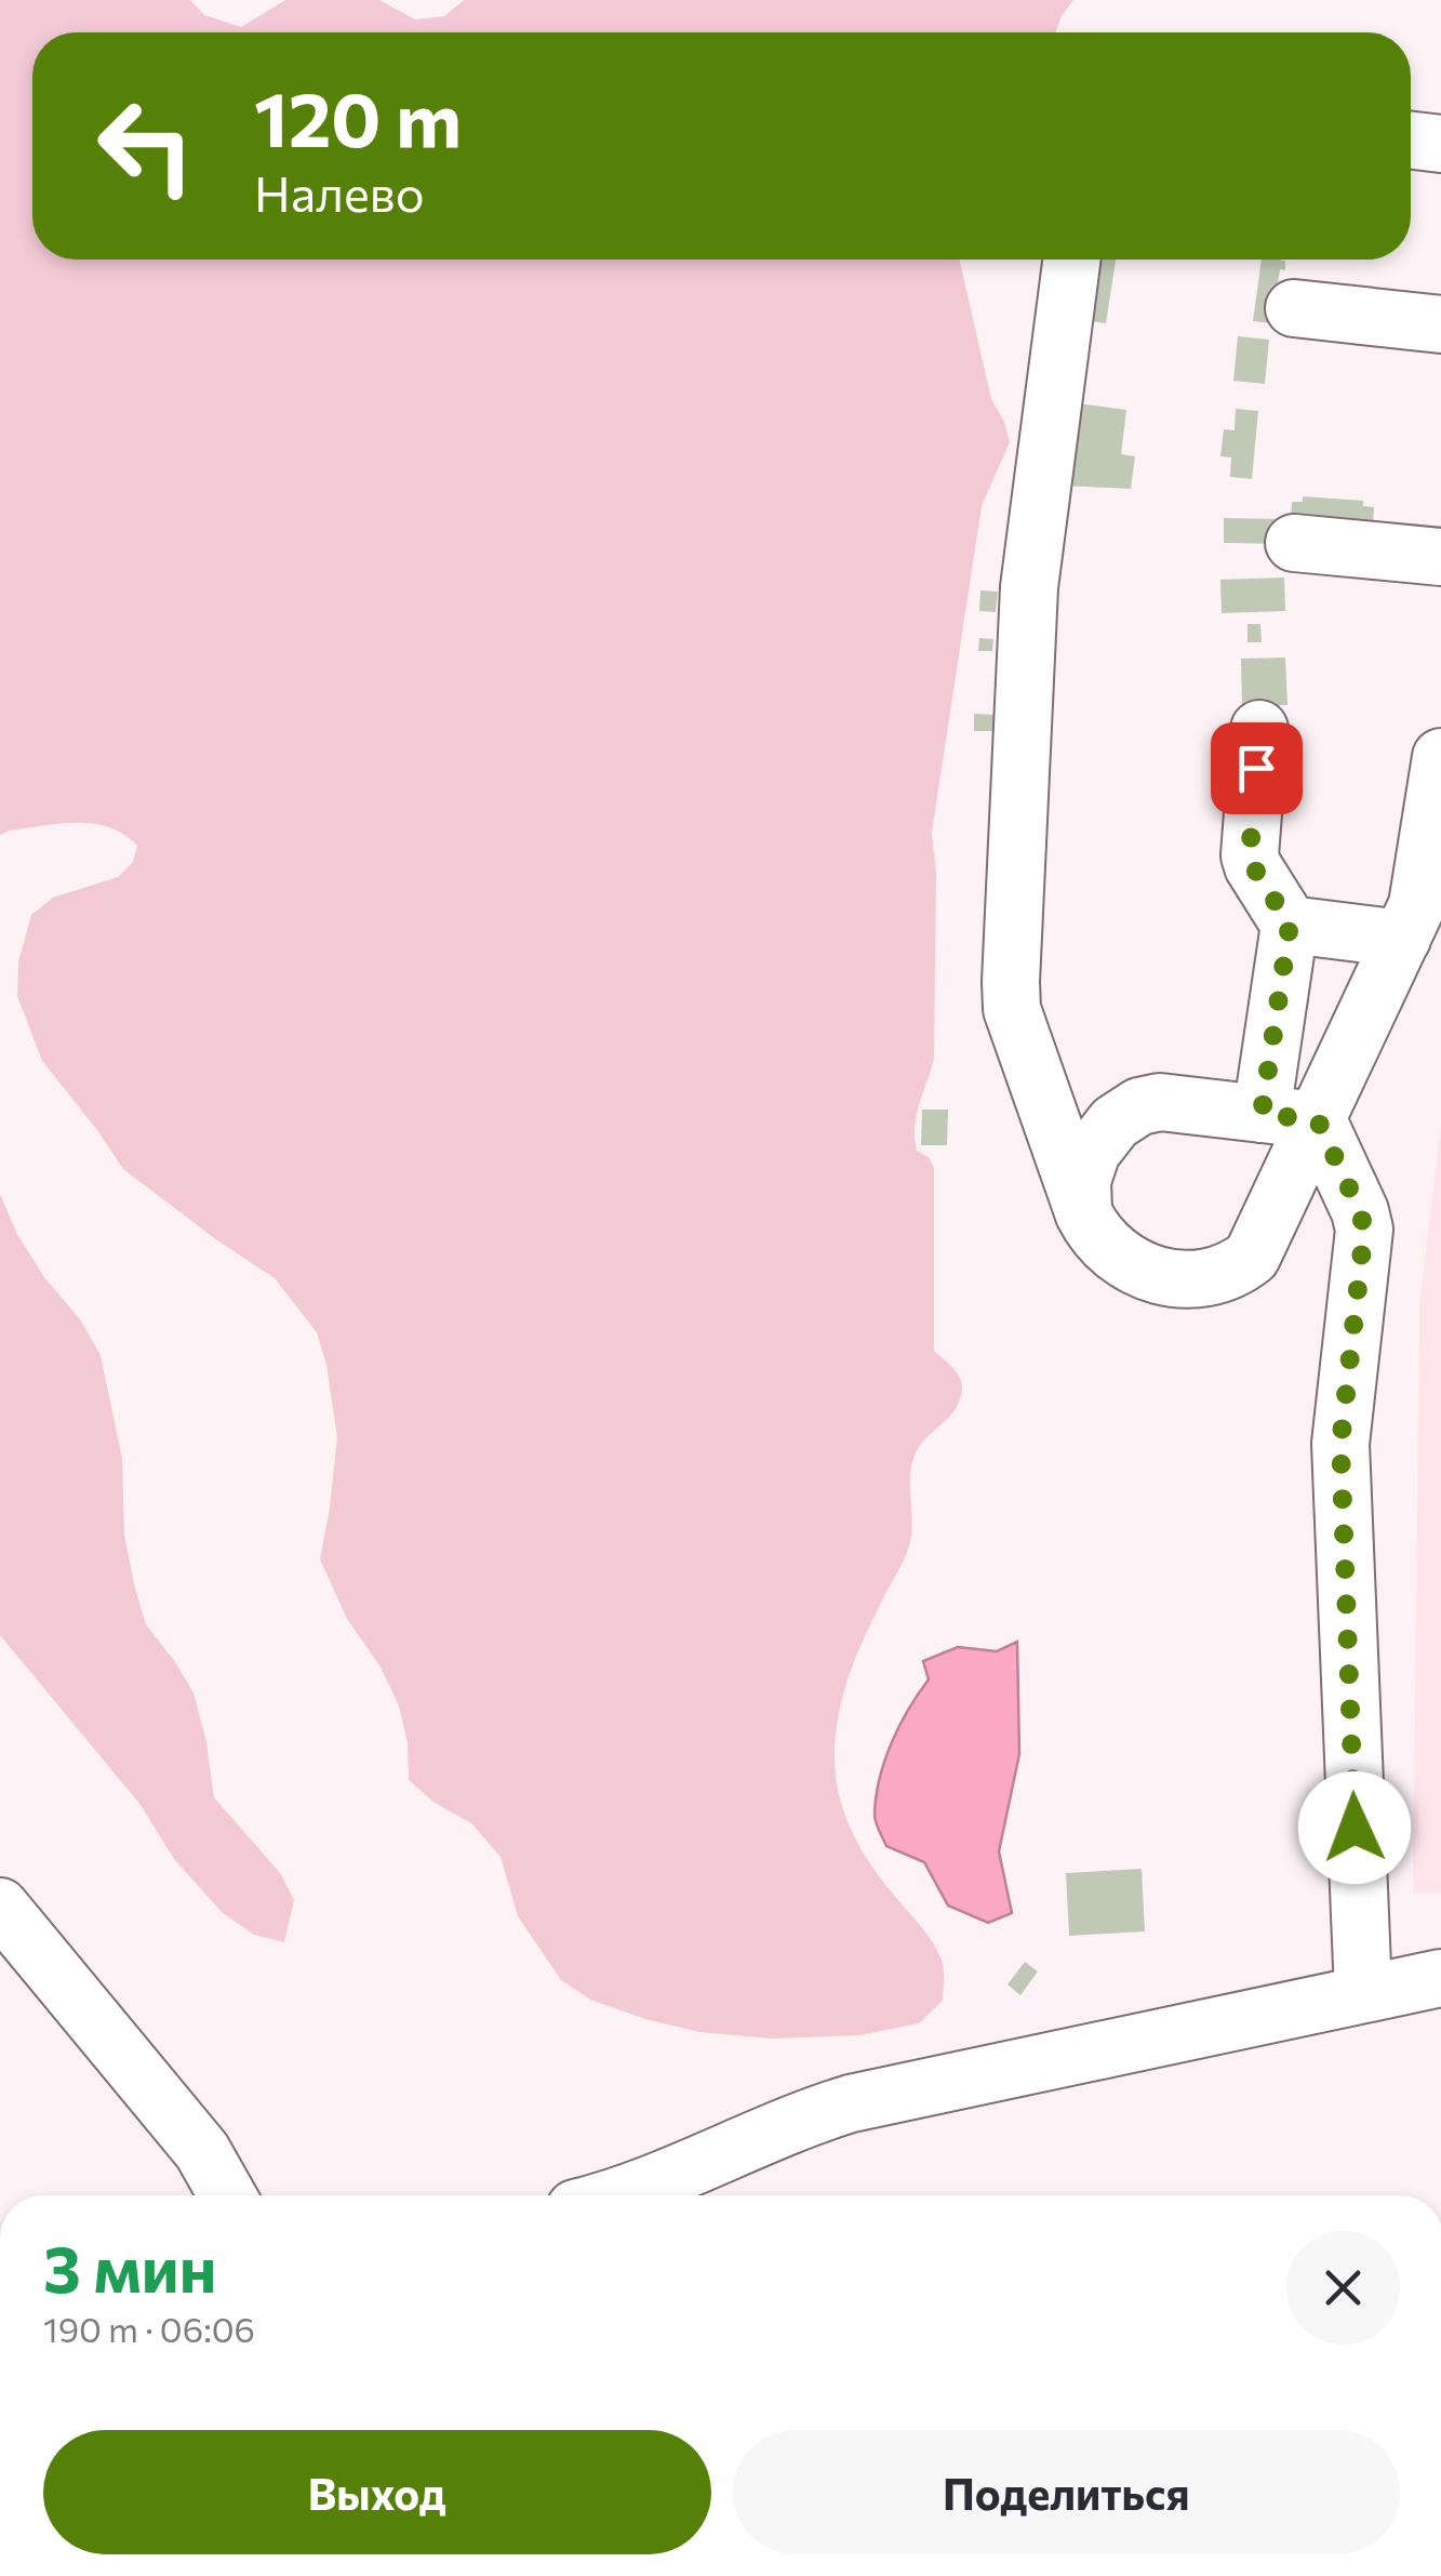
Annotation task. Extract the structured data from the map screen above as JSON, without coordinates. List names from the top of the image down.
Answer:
{
  "page": {
    "turn": ["120 m", "Налево"],
    "heading": ["3 мин", "190 m · 06:06"],
    "buttons": ["Выход", "Поделиться"]
  }
}
